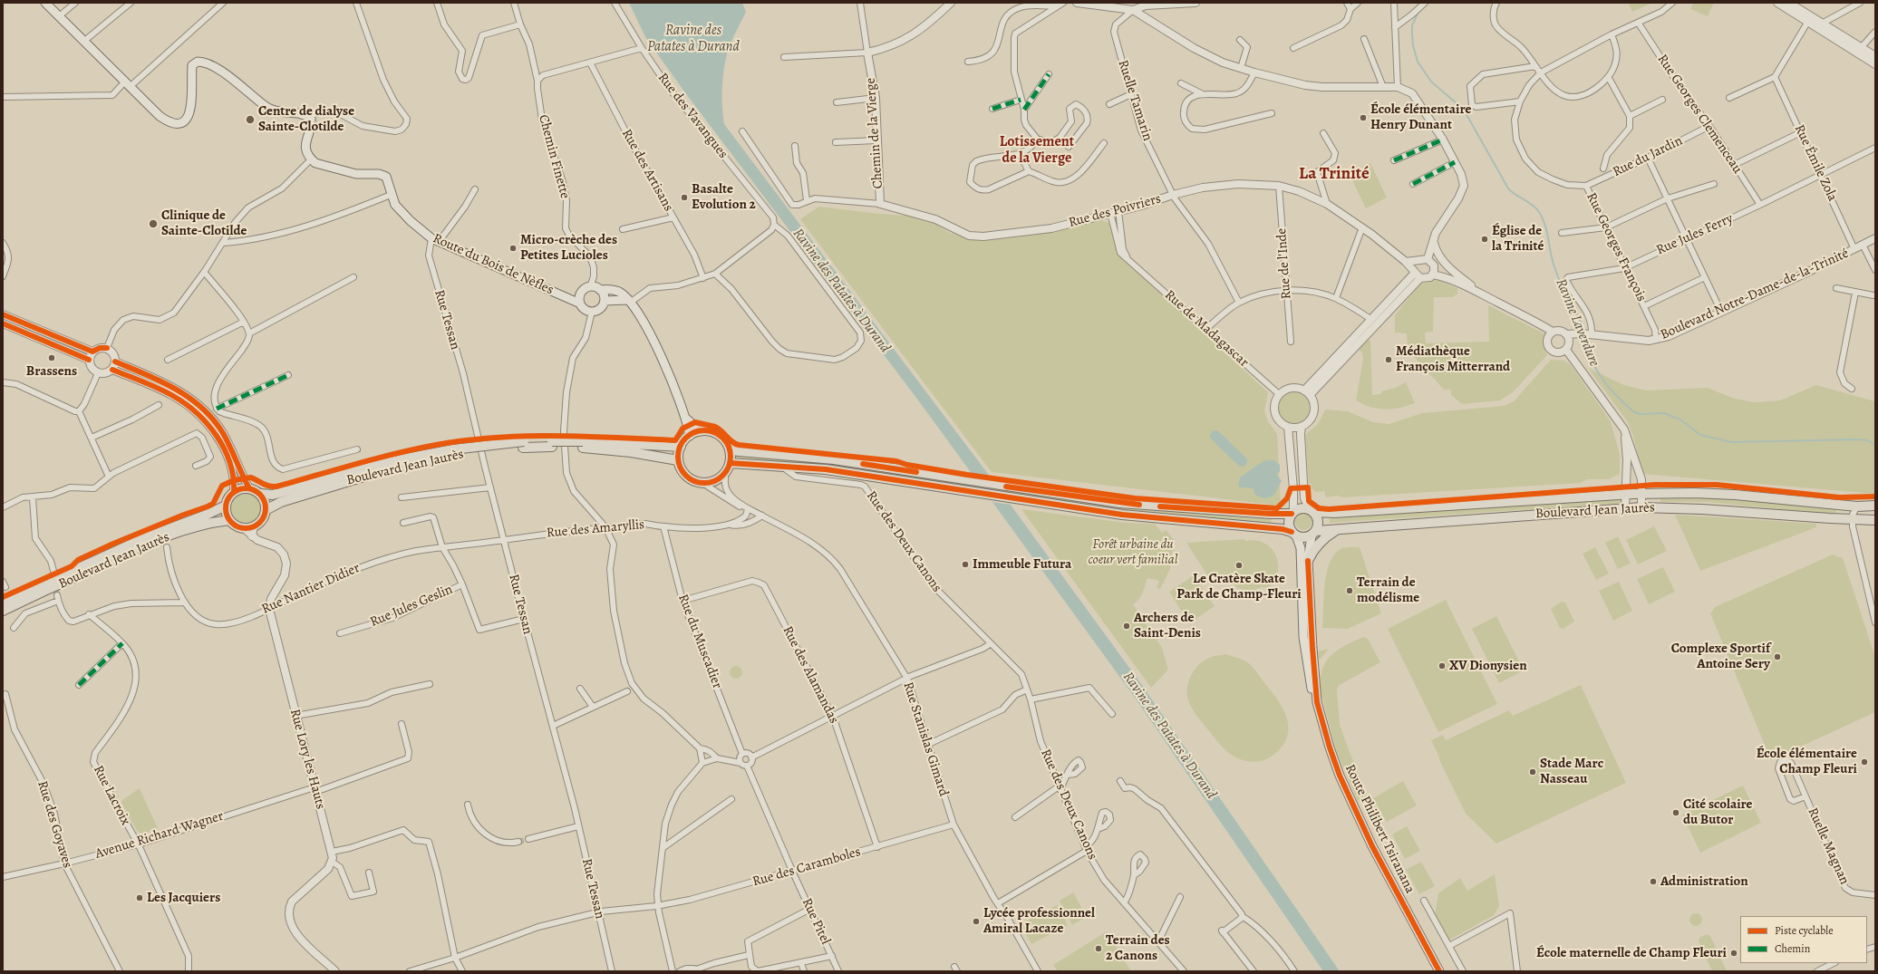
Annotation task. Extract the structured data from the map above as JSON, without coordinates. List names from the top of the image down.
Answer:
{
  "streets": {
    "main road": ["Route du Bois de Nèfles", "Boulevard Jean Jaurès", "Route Philibert Tsiranana"],
    "street": [
      "Ruelle Tamarin",
      "Rue Georges Clemenceau",
      "Rue des Vavangues",
      "Chemin de la Vierge",
      "Chemin Finette",
      "Rue du Jardin",
      "Rue Émile Zola",
      "Rue des Artisans",
      "Rue des Poivriers",
      "Rue Jules Ferry",
      "Rue Georges François",
      "Rue de l'Inde",
      "Boulevard Notre-Dame-de-la-Trinité",
      "Rue Tessan",
      "Rue de Madagascar",
      "Rue des Amaryllis",
      "Rue des Deux Canons",
      "Rue Nantier Didier",
      "Rue Jules Geslin",
      "Rue du Muscadier",
      "Rue des Alamandas",
      "Rue Stanislas Gimard",
      "Rue Lory les Hauts",
      "Rue Lacroix",
      "Rue des Goyaves",
      "Avenue Richard Wagner",
      "Ruelle Magnan",
      "Rue des Caramboles",
      "Rue Pitel"
    ]
  },
  "crossings": [
    ["Ruelle Tamarin", "Rue des Poivriers"],
    ["Rue Georges Clemenceau", "Rue du Jardin"],
    ["Rue Georges Clemenceau", "Rue Jules Ferry"],
    ["Rue Georges Clemenceau", "Rue Georges François"],
    ["Chemin de la Vierge", "Rue des Poivriers"],
    ["Chemin Finette", "Route du Bois de Nèfles"],
    ["Rue du Jardin", "Rue Georges François"],
    ["Rue Émile Zola", "Rue Jules Ferry"],
    ["Rue Émile Zola", "Boulevard Notre-Dame-de-la-Trinité"],
    ["Rue des Poivriers", "Rue de l'Inde"],
    ["Rue des Poivriers", "Rue de Madagascar"],
    ["Rue Jules Ferry", "Rue Georges François"],
    ["Rue Jules Ferry", "Boulevard Notre-Dame-de-la-Trinité"],
    ["Rue Georges François", "Boulevard Notre-Dame-de-la-Trinité"],
    ["Route du Bois de Nèfles", "Rue Tessan"],
    ["Rue Tessan", "Rue des Amaryllis"],
    ["Rue Tessan", "Rue Nantier Didier"],
    ["Rue Tessan", "Rue des Caramboles"],
    ["Boulevard Jean Jaurès", "Rue des Deux Canons"],
    ["Boulevard Jean Jaurès", "Rue Stanislas Gimard"],
    ["Boulevard Jean Jaurès", "Route Philibert Tsiranana"],
    ["Rue des Amaryllis", "Rue Nantier Didier"],
    ["Rue des Amaryllis", "Rue du Muscadier"],
    ["Rue des Amaryllis", "Rue Stanislas Gimard"],
    ["Rue Nantier Didier", "Rue Lory les Hauts"],
    ["Rue du Muscadier", "Rue des Alamandas"],
    ["Rue des Alamandas", "Rue des Caramboles"],
    ["Rue Stanislas Gimard", "Rue des Caramboles"],
    ["Rue Lory les Hauts", "Avenue Richard Wagner"],
    ["Rue Lacroix", "Avenue Richard Wagner"],
    ["Rue des Goyaves", "Avenue Richard Wagner"],
    ["Rue des Caramboles", "Rue Pitel"]
  ],
  "districts": ["Lotissement de la Vierge", "La Trinité"],
  "water": ["Ravine des Patates à Durand", "Ravine Laverdure"],
  "parks": ["Forêt urbaine du coeur vert familial"],
  "places": [
    "École élémentaire Henry Dunant",
    "Centre de dialyse Sainte-Clotilde",
    "Basalte Evolution 2",
    "Clinique de Sainte-Clotilde",
    "Église de la Trinité",
    "Micro-crèche des Petites Lucioles",
    "Brassens",
    "Médiathèque François Mitterrand",
    "Immeuble Futura",
    "Le Cratère Skate Park de Champ-Fleuri",
    "Terrain de modélisme",
    "Archers de Saint-Denis",
    "Complexe Sportif Antoine Sery",
    "XV Dionysien",
    "École élémentaire Champ Fleuri",
    "Stade Marc Nasseau",
    "Cité scolaire du Butor",
    "Administration",
    "Les Jacquiers",
    "Lycée professionnel Amiral Lacaze",
    "Terrain des 2 Canons",
    "École maternelle de Champ Fleuri"
  ],
  "legend": ["Piste cyclable", "Chemin"]
}
